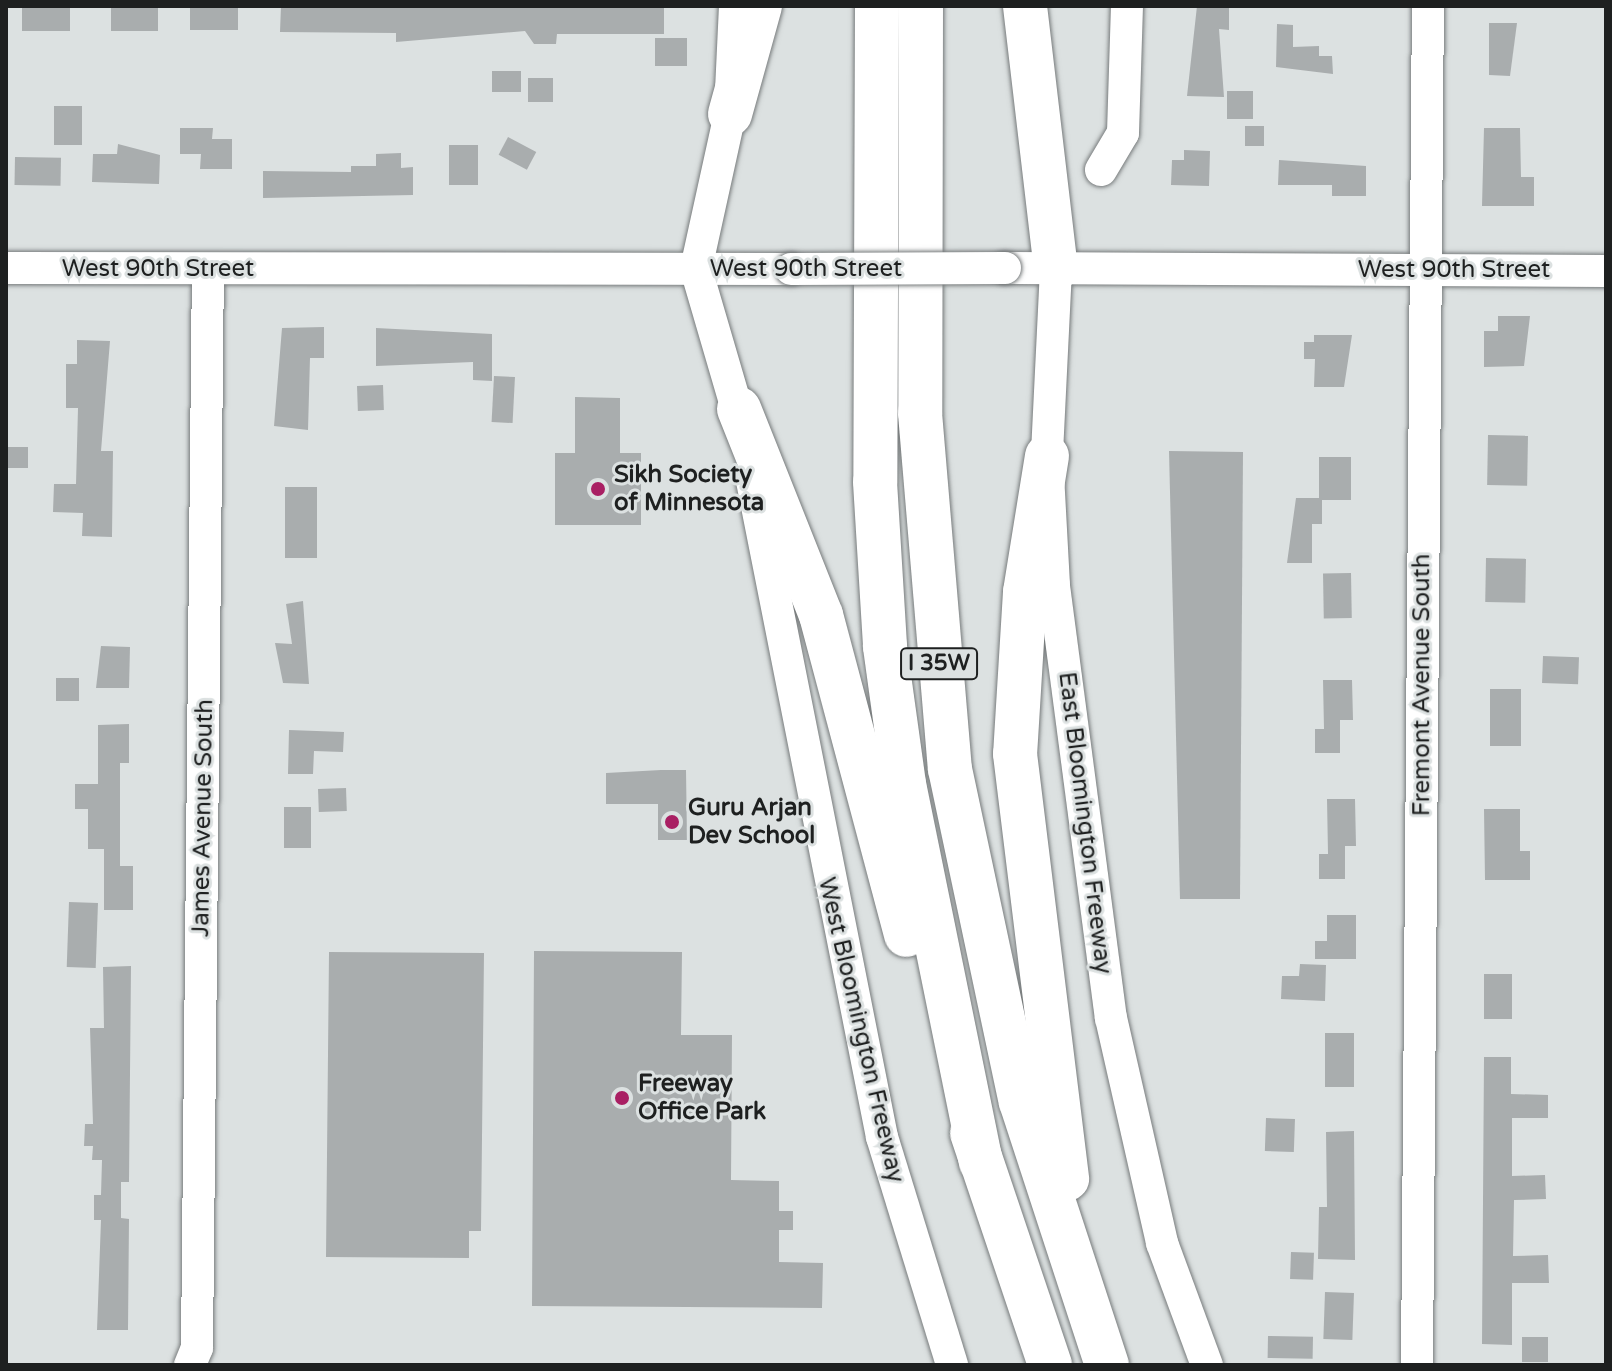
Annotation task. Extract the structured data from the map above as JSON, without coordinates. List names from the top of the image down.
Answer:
{
  "streets": {
    "highway": ["I 35W"],
    "street": [
      "West 90th Street",
      "Fremont Avenue South",
      "James Avenue South",
      "East Bloomington Freeway",
      "West Bloomington Freeway"
    ]
  },
  "crossings": [
    ["West 90th Street", "Fremont Avenue South"],
    ["West 90th Street", "James Avenue South"],
    ["West 90th Street", "East Bloomington Freeway"],
    ["West 90th Street", "West Bloomington Freeway"]
  ],
  "places": ["Sikh Society of Minnesota", "Guru Arjan Dev School", "Freeway Office Park"]
}
